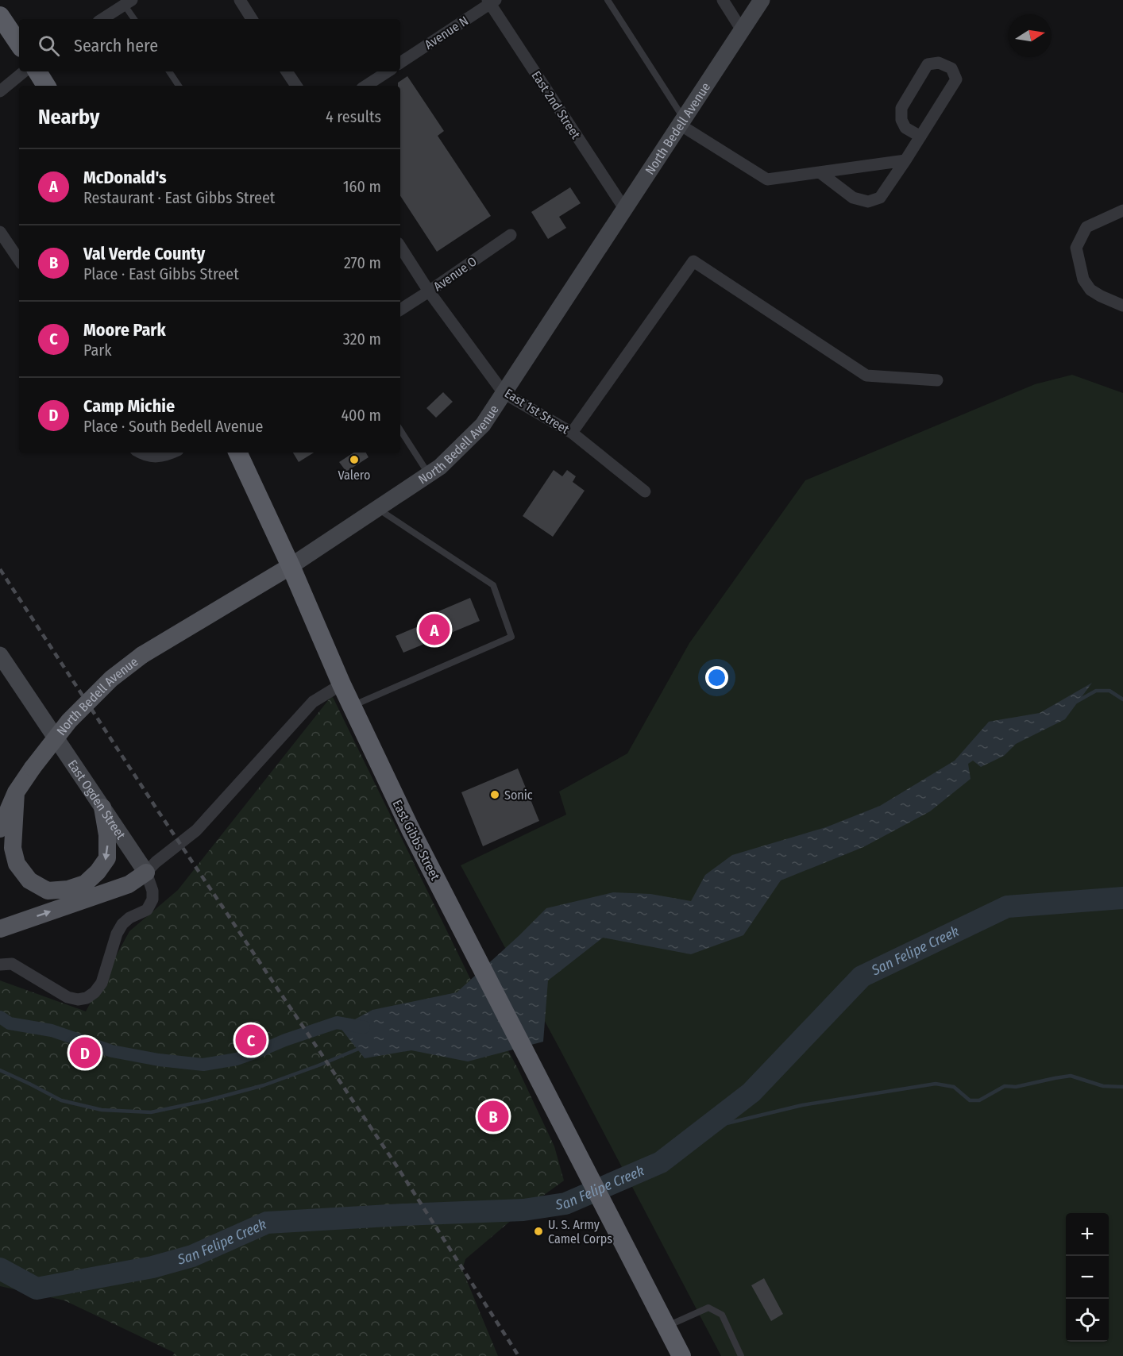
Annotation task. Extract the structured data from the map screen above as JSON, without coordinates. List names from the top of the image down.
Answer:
{
  "streets": {
    "highway": ["East Gibbs Street"],
    "main road": ["North Bedell Avenue", "East Ogden Street"],
    "street": [
      "Avenue N",
      "East 2nd Street",
      "Avenue O",
      "East 1st Street"
    ]
  },
  "crossings": [
    ["Avenue N", "East 2nd Street"],
    ["East 2nd Street", "North Bedell Avenue"],
    ["North Bedell Avenue", "East 1st Street"],
    ["North Bedell Avenue", "East Gibbs Street"],
    ["Avenue O", "East 1st Street"]
  ],
  "water": ["San Felipe Creek"],
  "places": ["Valero", "Sonic", "U. S. Army Camel Corps"],
  "north": "right",
  "page": {
    "search": "Search here",
    "heading": ["Nearby", "4 results"],
    "list": [
      {
        "mark": "A",
        "name": "McDonald's",
        "note": "Restaurant · East Gibbs Street",
        "value": "160 m"
      },
      {
        "mark": "B",
        "name": "Val Verde County",
        "note": "Place · East Gibbs Street",
        "value": "270 m"
      },
      {
        "mark": "C",
        "name": "Moore Park",
        "note": "Park",
        "value": "320 m"
      },
      {
        "mark": "D",
        "name": "Camp Michie",
        "note": "Place · South Bedell Avenue",
        "value": "400 m"
      }
    ],
    "pins": [
      "A",
      "C",
      "D",
      "B"
    ],
    "map_buttons": ["+", "−"]
  }
}
